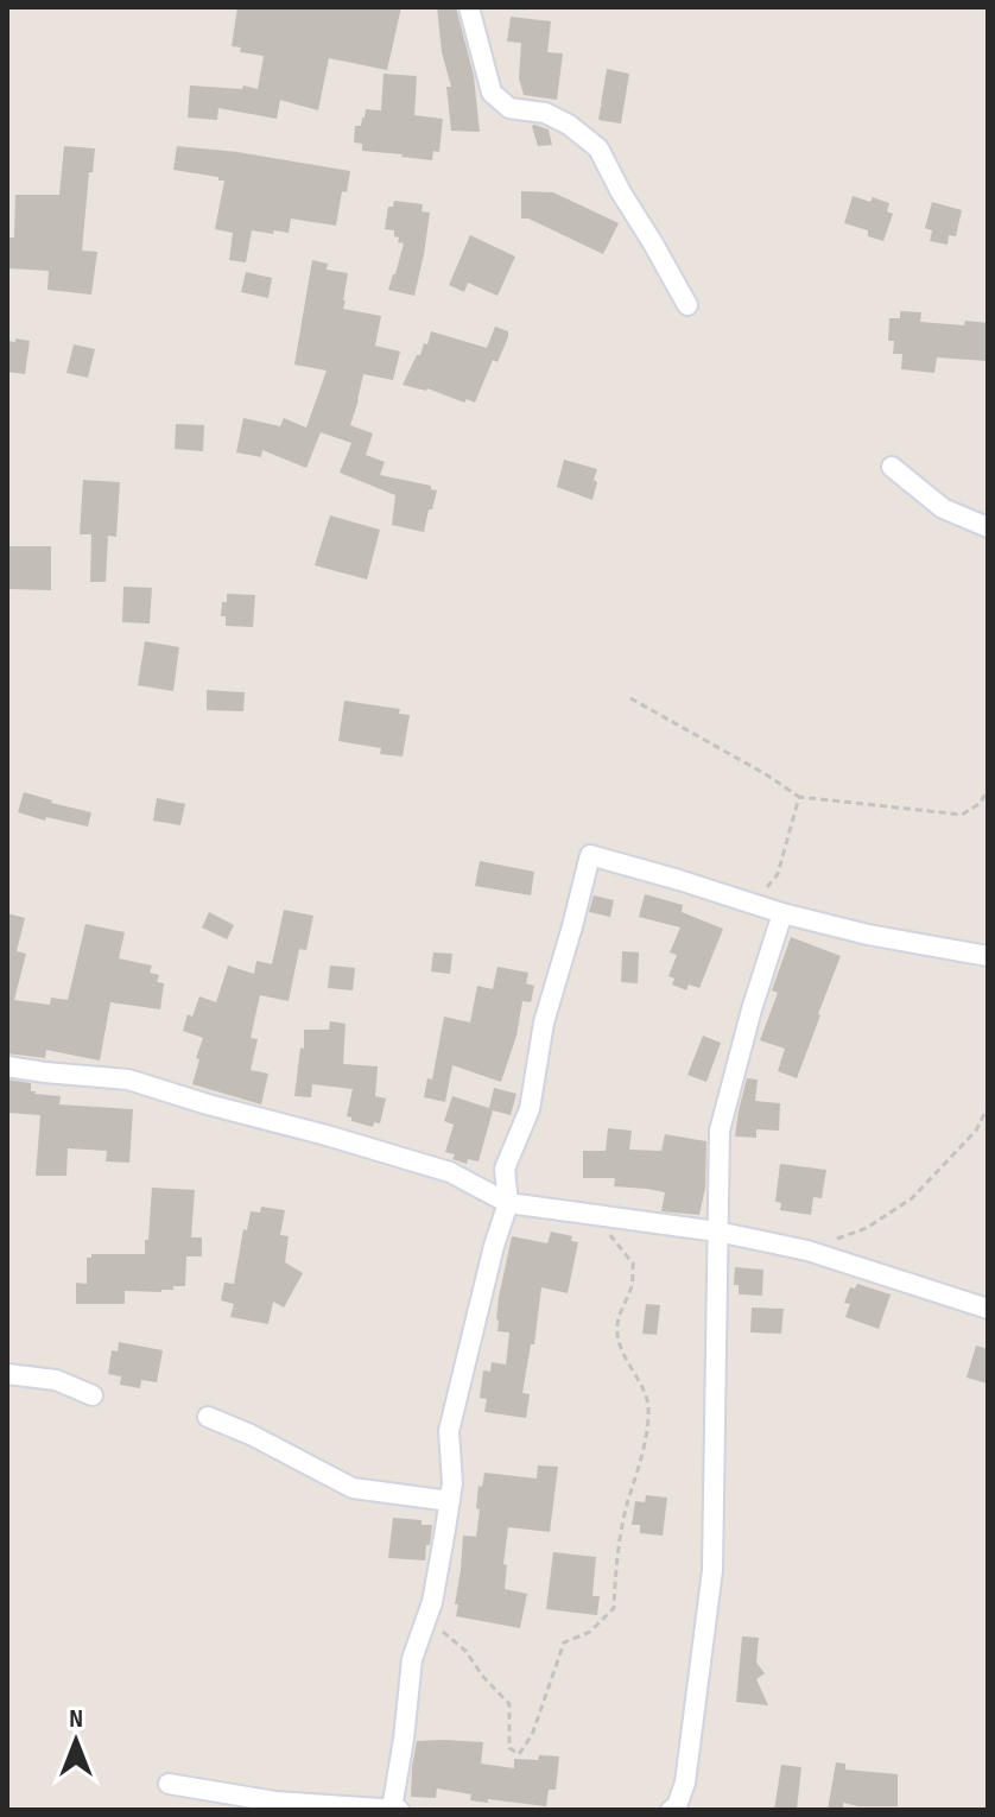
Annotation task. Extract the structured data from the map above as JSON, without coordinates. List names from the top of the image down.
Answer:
{
  "north": "top"
}
